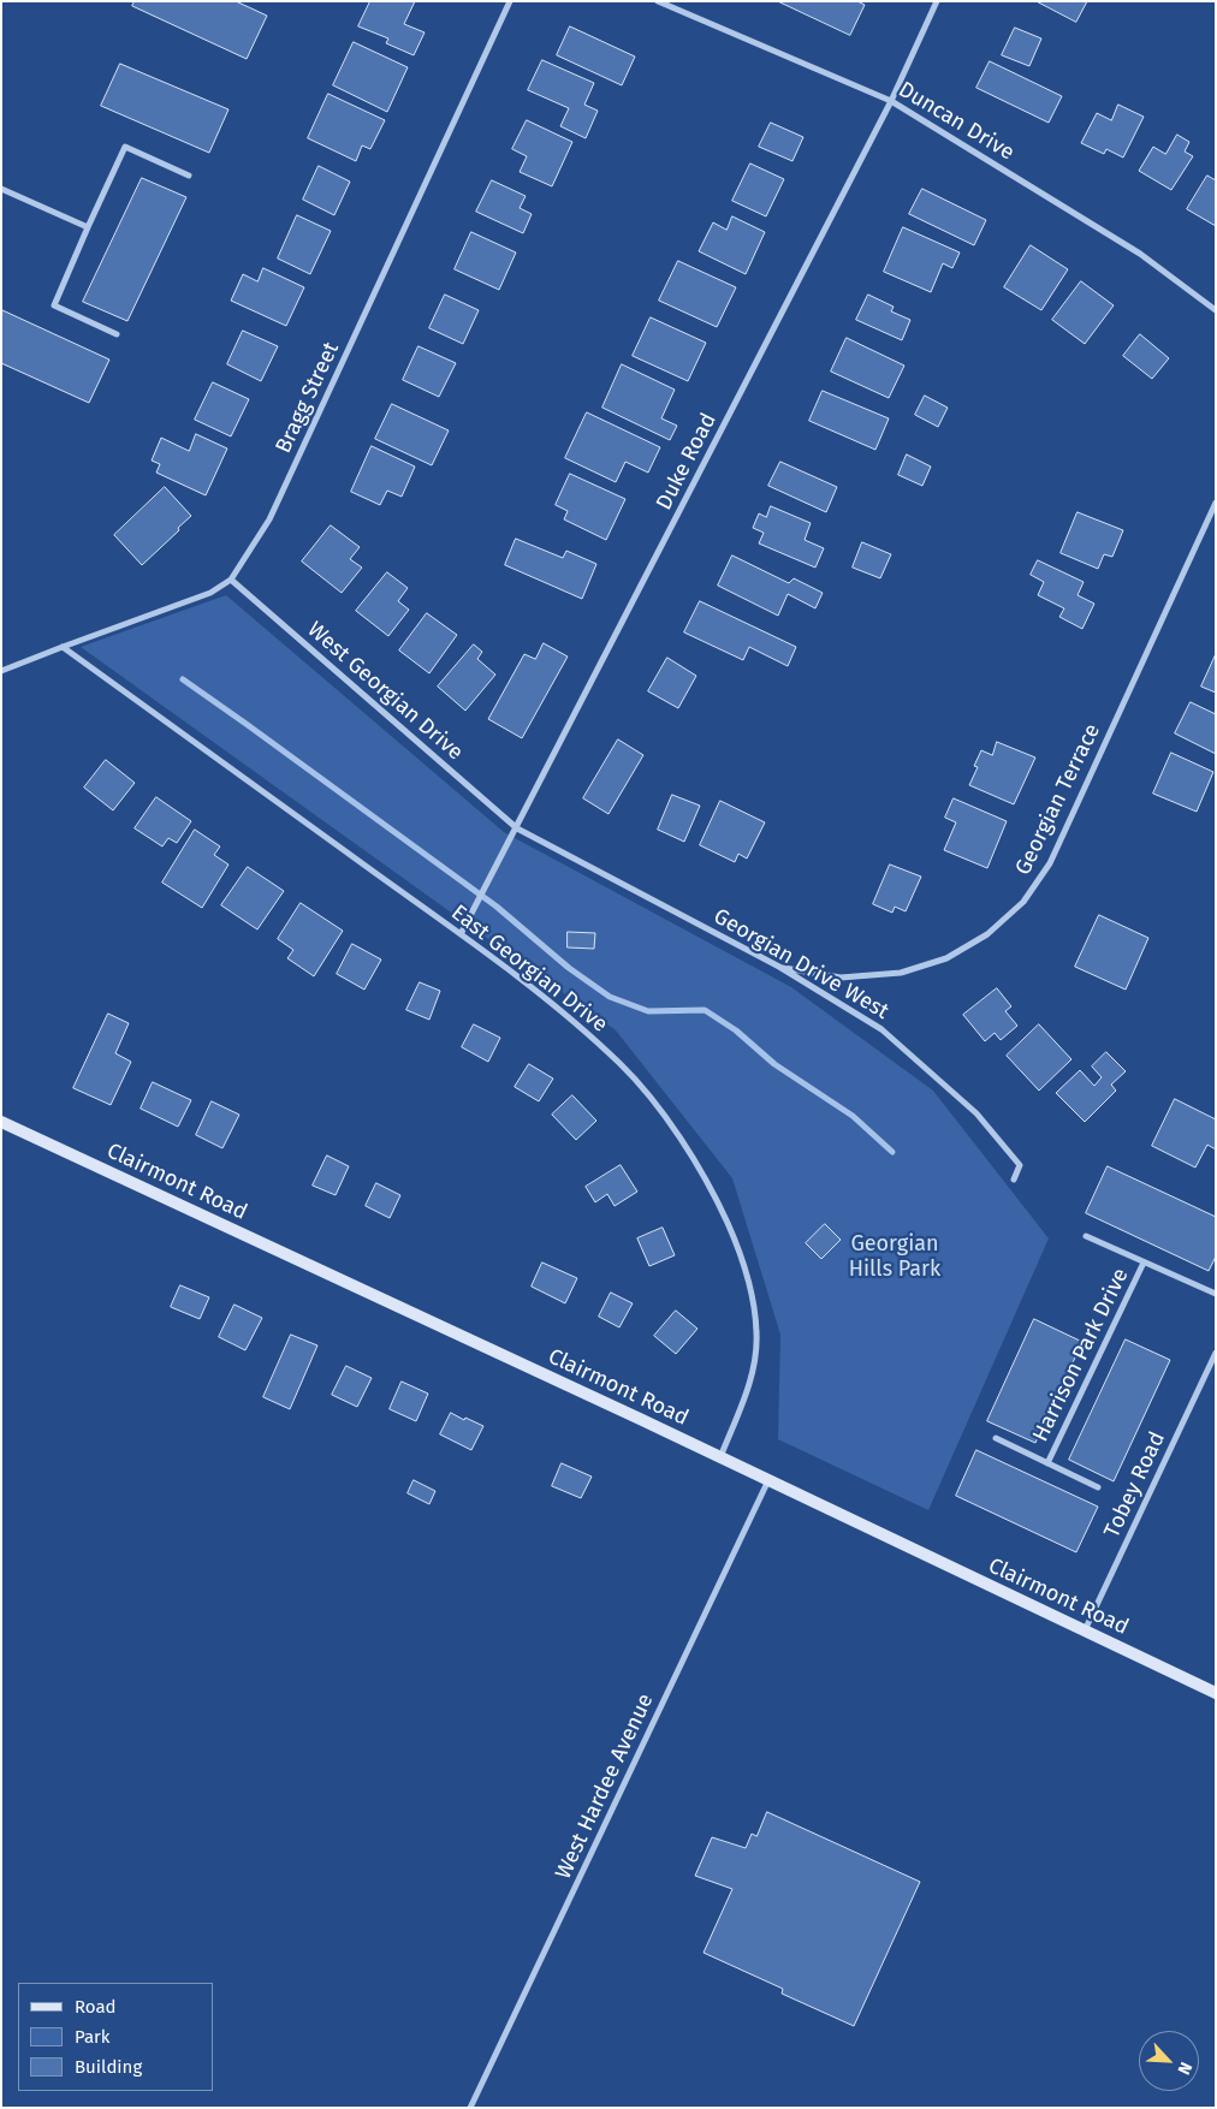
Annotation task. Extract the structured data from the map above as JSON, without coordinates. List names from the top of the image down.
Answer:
{
  "streets": {
    "main road": ["Clairmont Road"],
    "street": [
      "Duncan Drive",
      "Bragg Street",
      "Duke Road",
      "West Georgian Drive",
      "Georgian Terrace",
      "Georgian Drive West",
      "East Georgian Drive",
      "Harrison Park Drive",
      "Tobey Road",
      "West Hardee Avenue"
    ]
  },
  "crossings": [
    ["Duncan Drive", "Duke Road"],
    ["Bragg Street", "West Georgian Drive"],
    ["Bragg Street", "East Georgian Drive"],
    ["Duke Road", "West Georgian Drive"],
    ["Duke Road", "Georgian Drive West"],
    ["Duke Road", "East Georgian Drive"],
    ["West Georgian Drive", "Georgian Drive West"],
    ["Georgian Terrace", "Georgian Drive West"],
    ["East Georgian Drive", "Clairmont Road"],
    ["Clairmont Road", "Tobey Road"],
    ["Clairmont Road", "West Hardee Avenue"]
  ],
  "parks": ["Georgian Hills Park"],
  "legend": ["Road", "Park", "Building"],
  "north": "bottom right"
}
